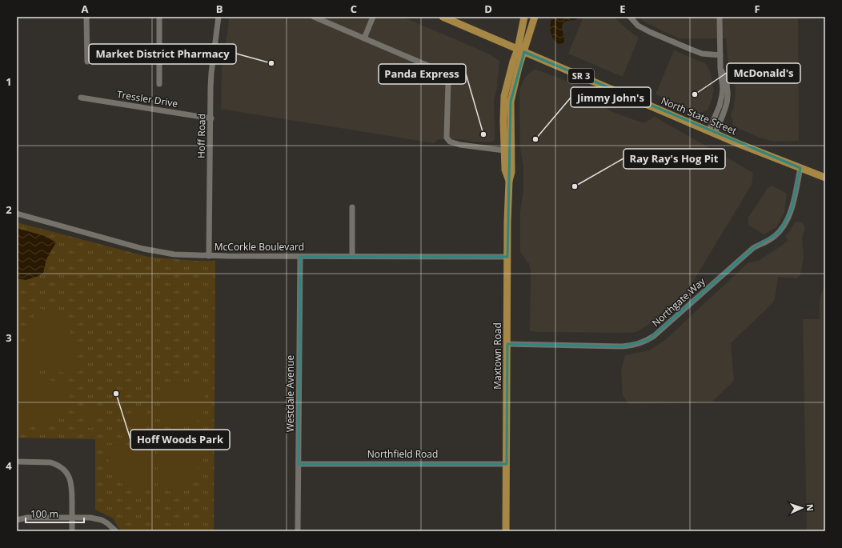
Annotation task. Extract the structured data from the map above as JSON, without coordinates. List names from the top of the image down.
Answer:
{
  "streets": {
    "main road": ["SR 3", "North State Street", "Maxtown Road"],
    "street": [
      "Tressler Drive",
      "Hoff Road",
      "McCorkle Boulevard",
      "Northgate Way",
      "Westdale Avenue",
      "Northfield Road"
    ]
  },
  "crossings": [
    ["Tressler Drive", "Hoff Road"],
    ["North State Street", "Northgate Way"],
    ["North State Street", "Maxtown Road"],
    ["Hoff Road", "McCorkle Boulevard"],
    ["McCorkle Boulevard", "Maxtown Road"],
    ["McCorkle Boulevard", "Westdale Avenue"],
    ["Northgate Way", "Maxtown Road"],
    ["Maxtown Road", "Northfield Road"],
    ["Westdale Avenue", "Northfield Road"]
  ],
  "places": [
    "Market District Pharmacy",
    "McDonald's",
    "Panda Express",
    "Jimmy John's",
    "Ray Ray's Hog Pit",
    "Hoff Woods Park"
  ],
  "scale_bar": "100 m",
  "north": "right",
  "grid": {
    "columns": [
      "A",
      "B",
      "C",
      "D",
      "E",
      "F"
    ],
    "rows": [
      "1",
      "2",
      "3",
      "4"
    ]
  }
}
